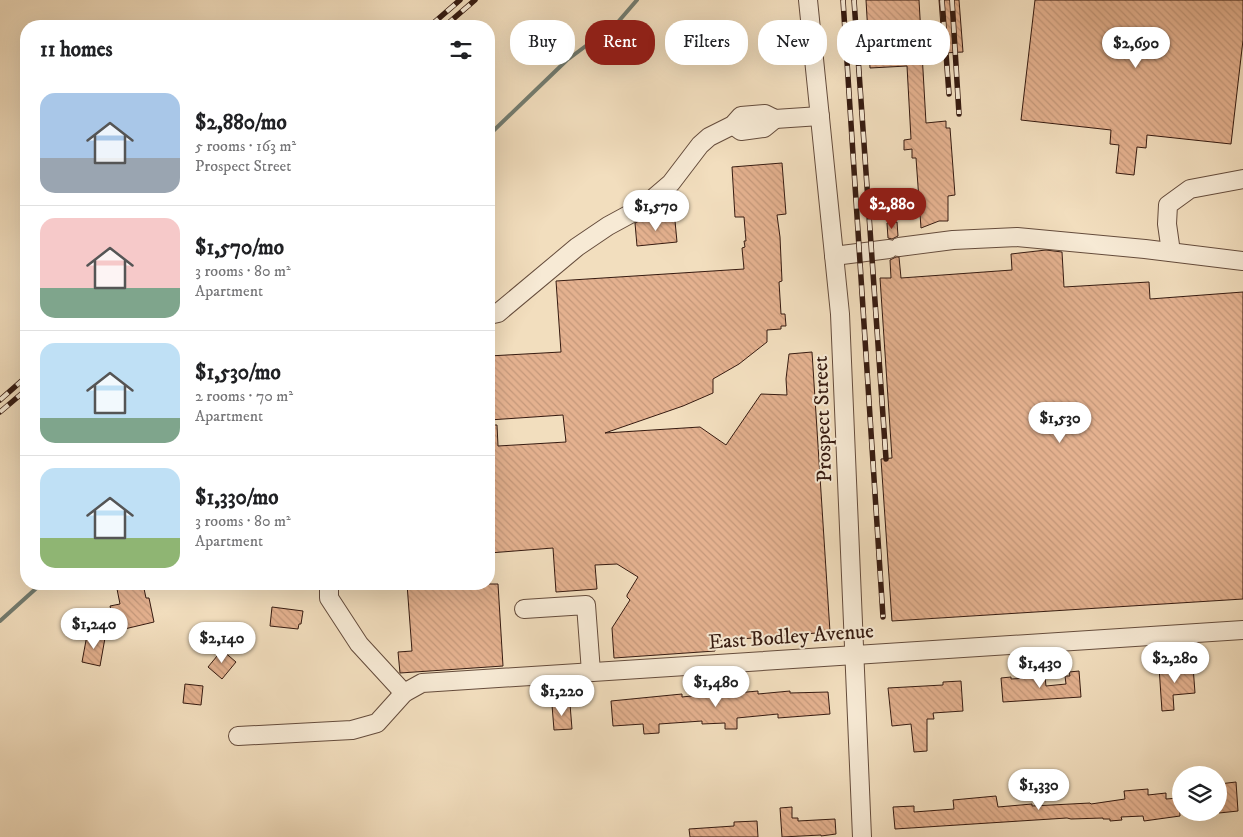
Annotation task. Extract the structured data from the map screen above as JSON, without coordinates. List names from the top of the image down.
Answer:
{
  "streets": {
    "street": ["Prospect Street", "East Bodley Avenue"]
  },
  "crossings": [
    ["Prospect Street", "East Bodley Avenue"]
  ],
  "page": {
    "chip": [
      "Buy",
      "Rent",
      "Filters",
      "New",
      "Apartment"
    ],
    "heading": "11 homes",
    "price": [
      "$2,690",
      "$2,880",
      "$1,570",
      "$1,530",
      "$1,240",
      "$2,140",
      "$2,280",
      "$1,430",
      "$1,480",
      "$1,220",
      "$1,330"
    ],
    "list": [
      {
        "name": "$2,880/mo",
        "note": "5 rooms · 163 m² · Prospect Street"
      },
      {
        "name": "$1,570/mo",
        "note": "3 rooms · 80 m² · Apartment"
      },
      {
        "name": "$1,530/mo",
        "note": "2 rooms · 70 m² · Apartment"
      },
      {
        "name": "$1,330/mo",
        "note": "3 rooms · 80 m² · Apartment"
      }
    ]
  }
}
